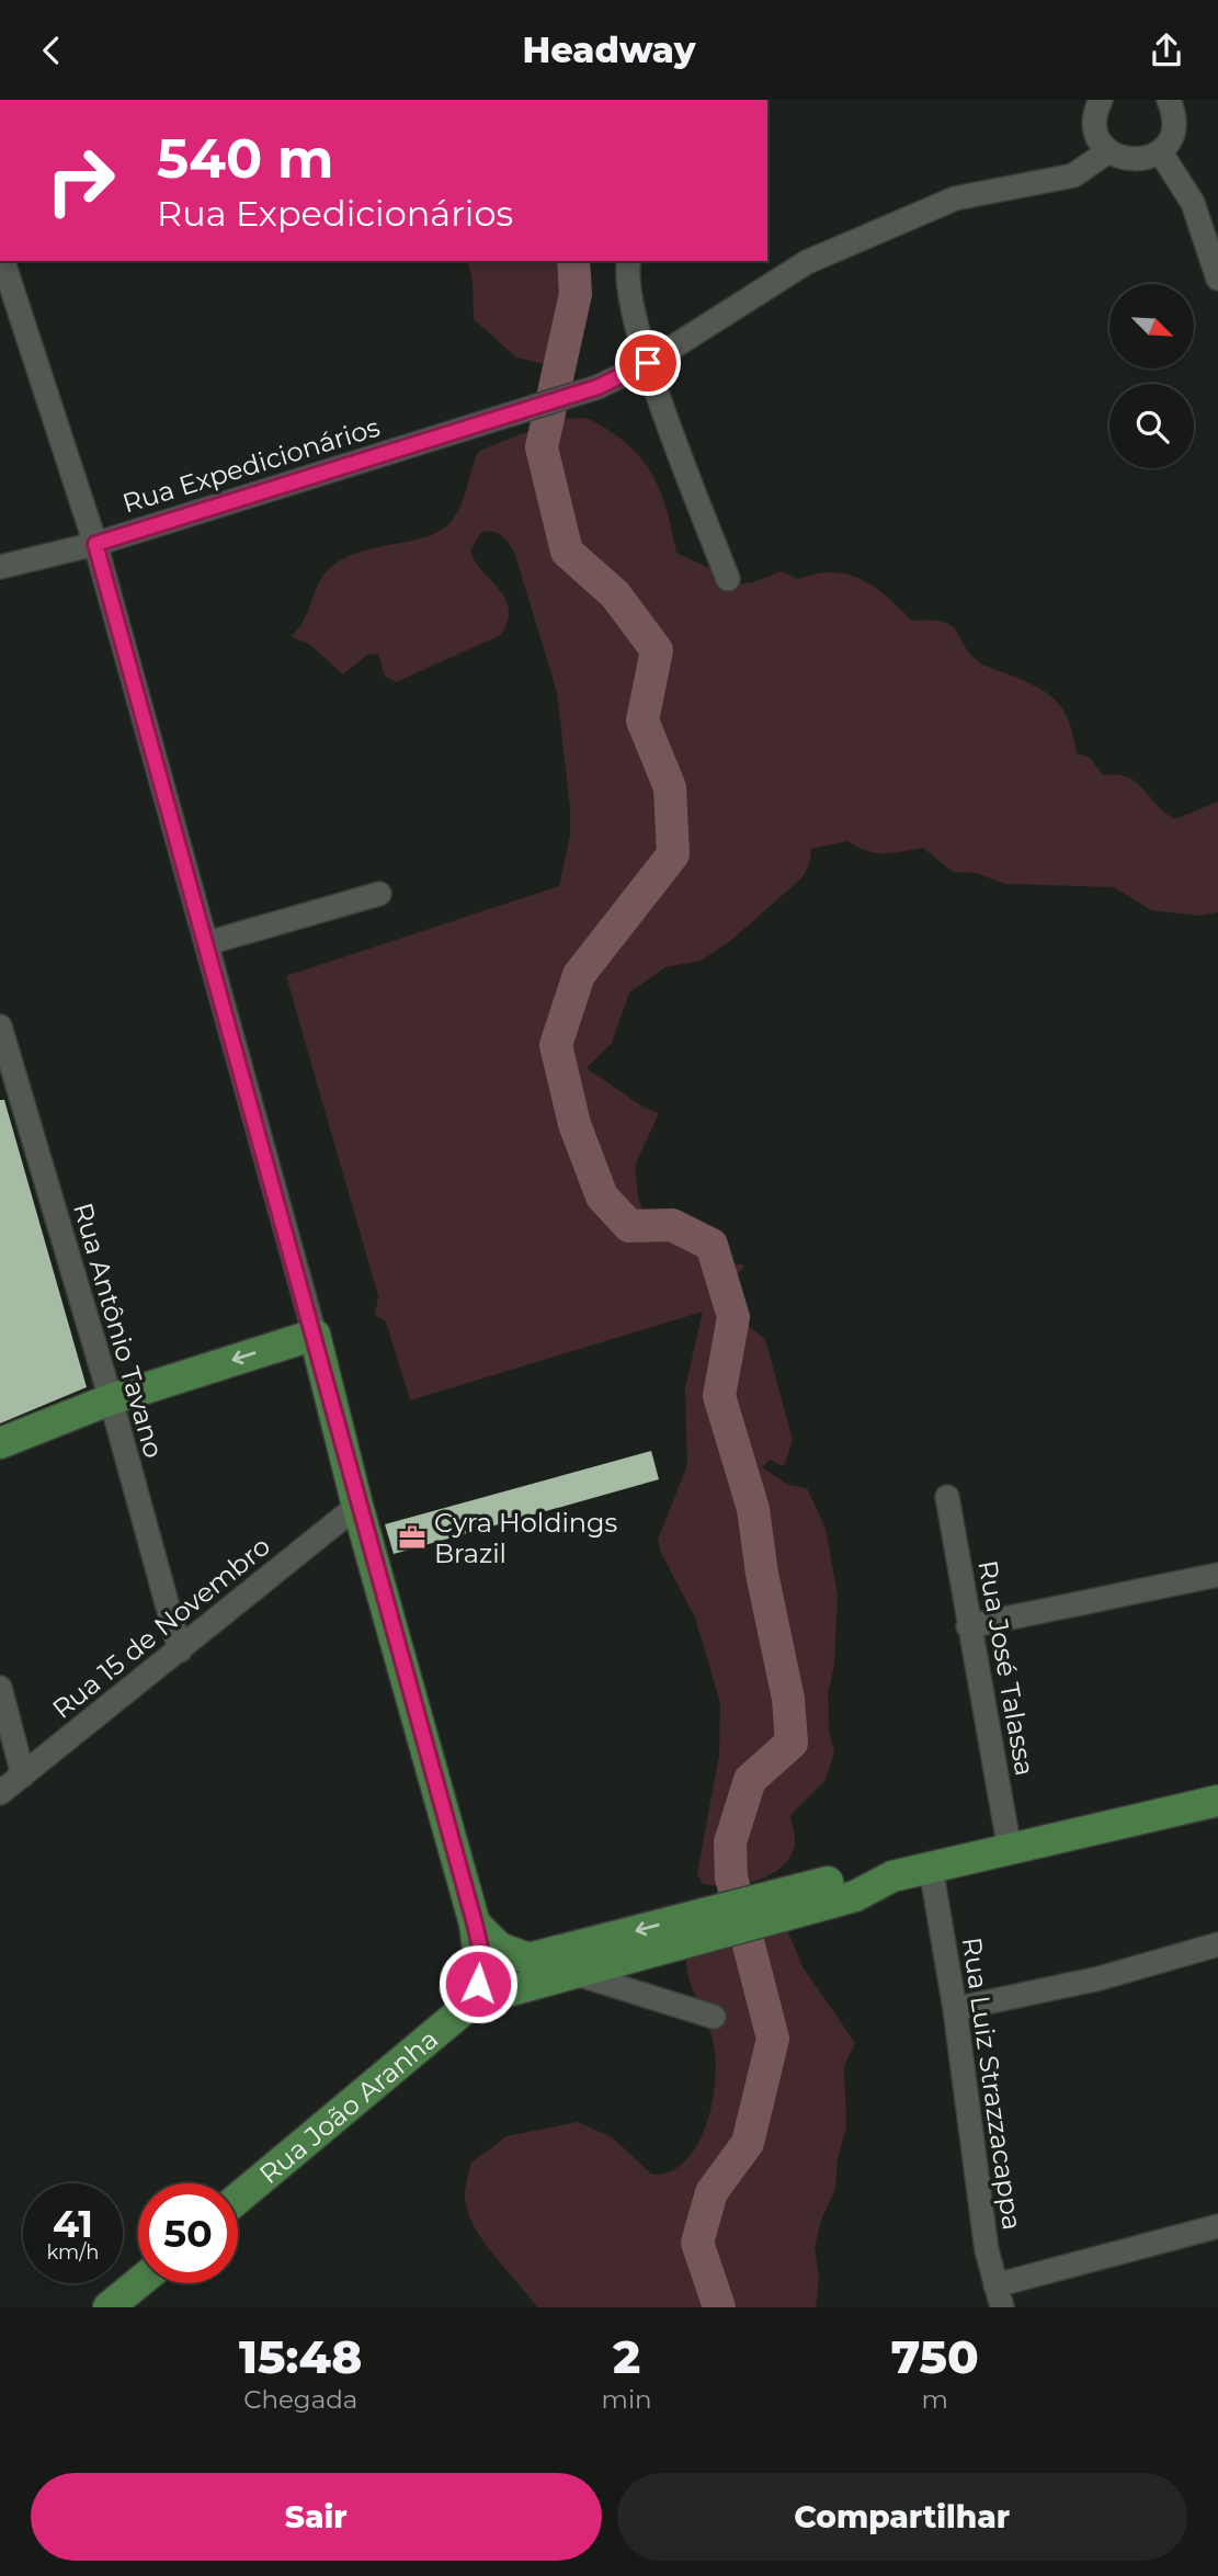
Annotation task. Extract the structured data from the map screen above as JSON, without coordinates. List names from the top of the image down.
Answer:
{
  "streets": {
    "main road": ["Rua João Aranha"],
    "street": [
      "Rua Expedicionários",
      "Rua Antônio Tavano",
      "Rua 15 de Novembro",
      "Rua José Talassa",
      "Rua Luiz Strazzacappa"
    ]
  },
  "crossings": [
    ["Rua Antônio Tavano", "Rua 15 de Novembro"]
  ],
  "places": {
    "office": ["Cyra Holdings Brazil"]
  },
  "north": "bottom right",
  "page": {
    "header": "Headway",
    "turn": ["540 m", "Rua Expedicionários"],
    "speed": "41 km/h",
    "limit": "50",
    "eta": [
      "15:48",
      "Chegada",
      "2",
      "min",
      "750",
      "m"
    ],
    "buttons": ["Sair", "Compartilhar"]
  }
}
